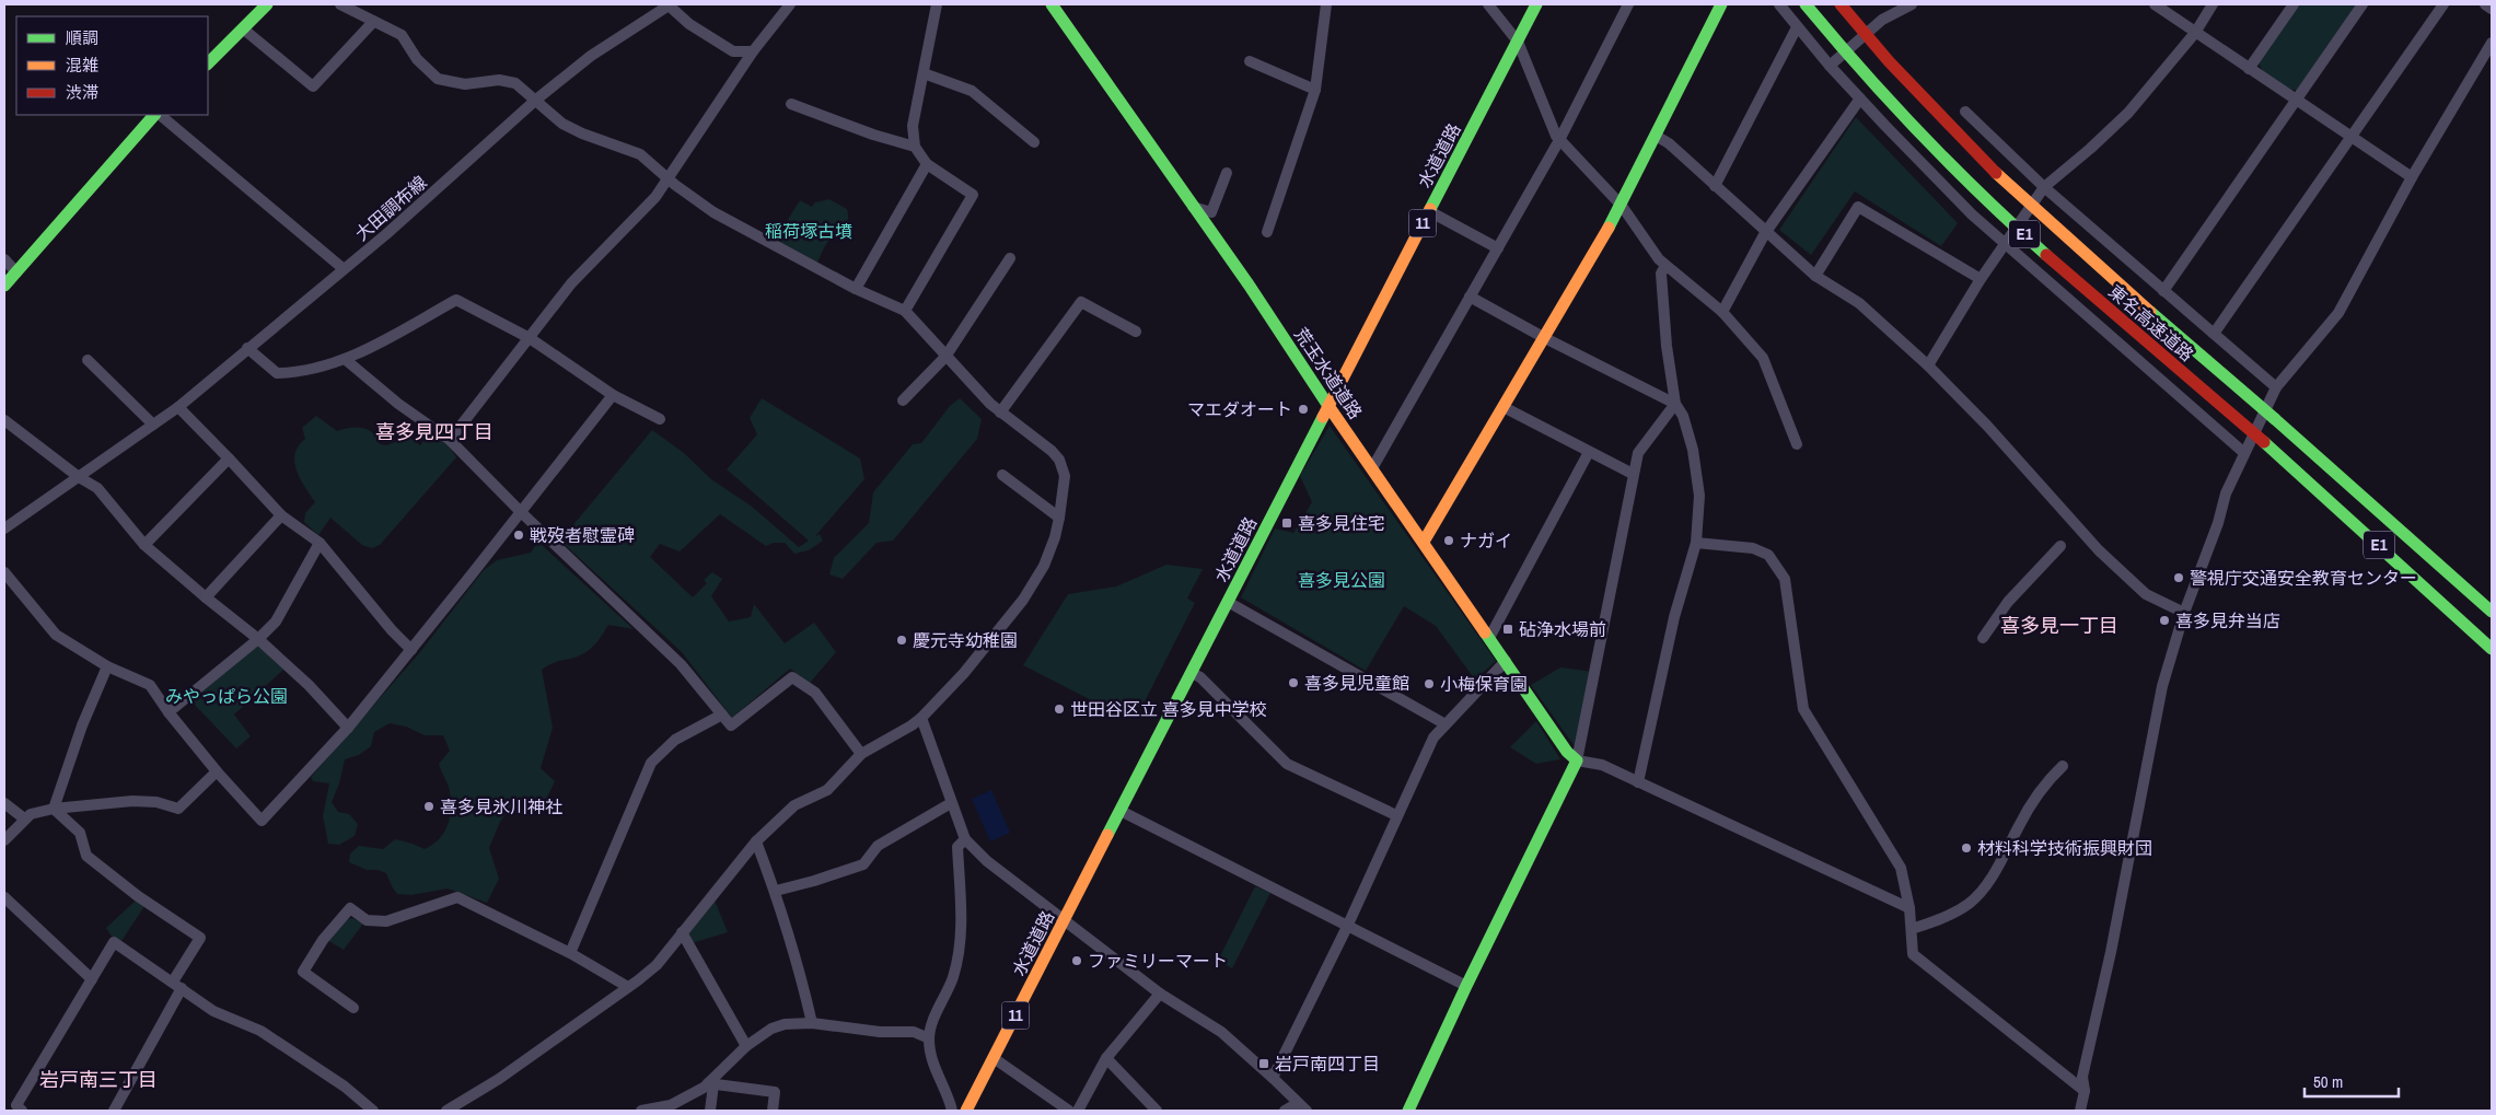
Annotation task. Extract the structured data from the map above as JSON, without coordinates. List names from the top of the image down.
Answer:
{
  "streets": {
    "main road": [
      "水道道路",
      "11",
      "E1",
      "東名高速道路",
      "荒玉水道道路"
    ],
    "street": ["大田調布線"]
  },
  "crossings": [
    ["水道道路", "荒玉水道道路"]
  ],
  "districts": ["喜多見四丁目", "喜多見一丁目", "岩戸南三丁目"],
  "parks": ["稲荷塚古墳", "喜多見公園", "みやっぱら公園"],
  "places": {
    "other": [
      "マエダオート",
      "戦歿者慰霊碑",
      "ナガイ",
      "警視庁交通安全教育センター",
      "喜多見弁当店",
      "慶元寺幼稚園",
      "喜多見児童館",
      "小梅保育園",
      "世田谷区立 喜多見中学校",
      "喜多見氷川神社",
      "材料科学技術振興財団",
      "ファミリーマート"
    ],
    "transit": ["喜多見住宅", "砧浄水場前", "岩戸南四丁目"]
  },
  "legend": ["順調", "混雑", "渋滞"],
  "scale_bar": "50 m"
}
